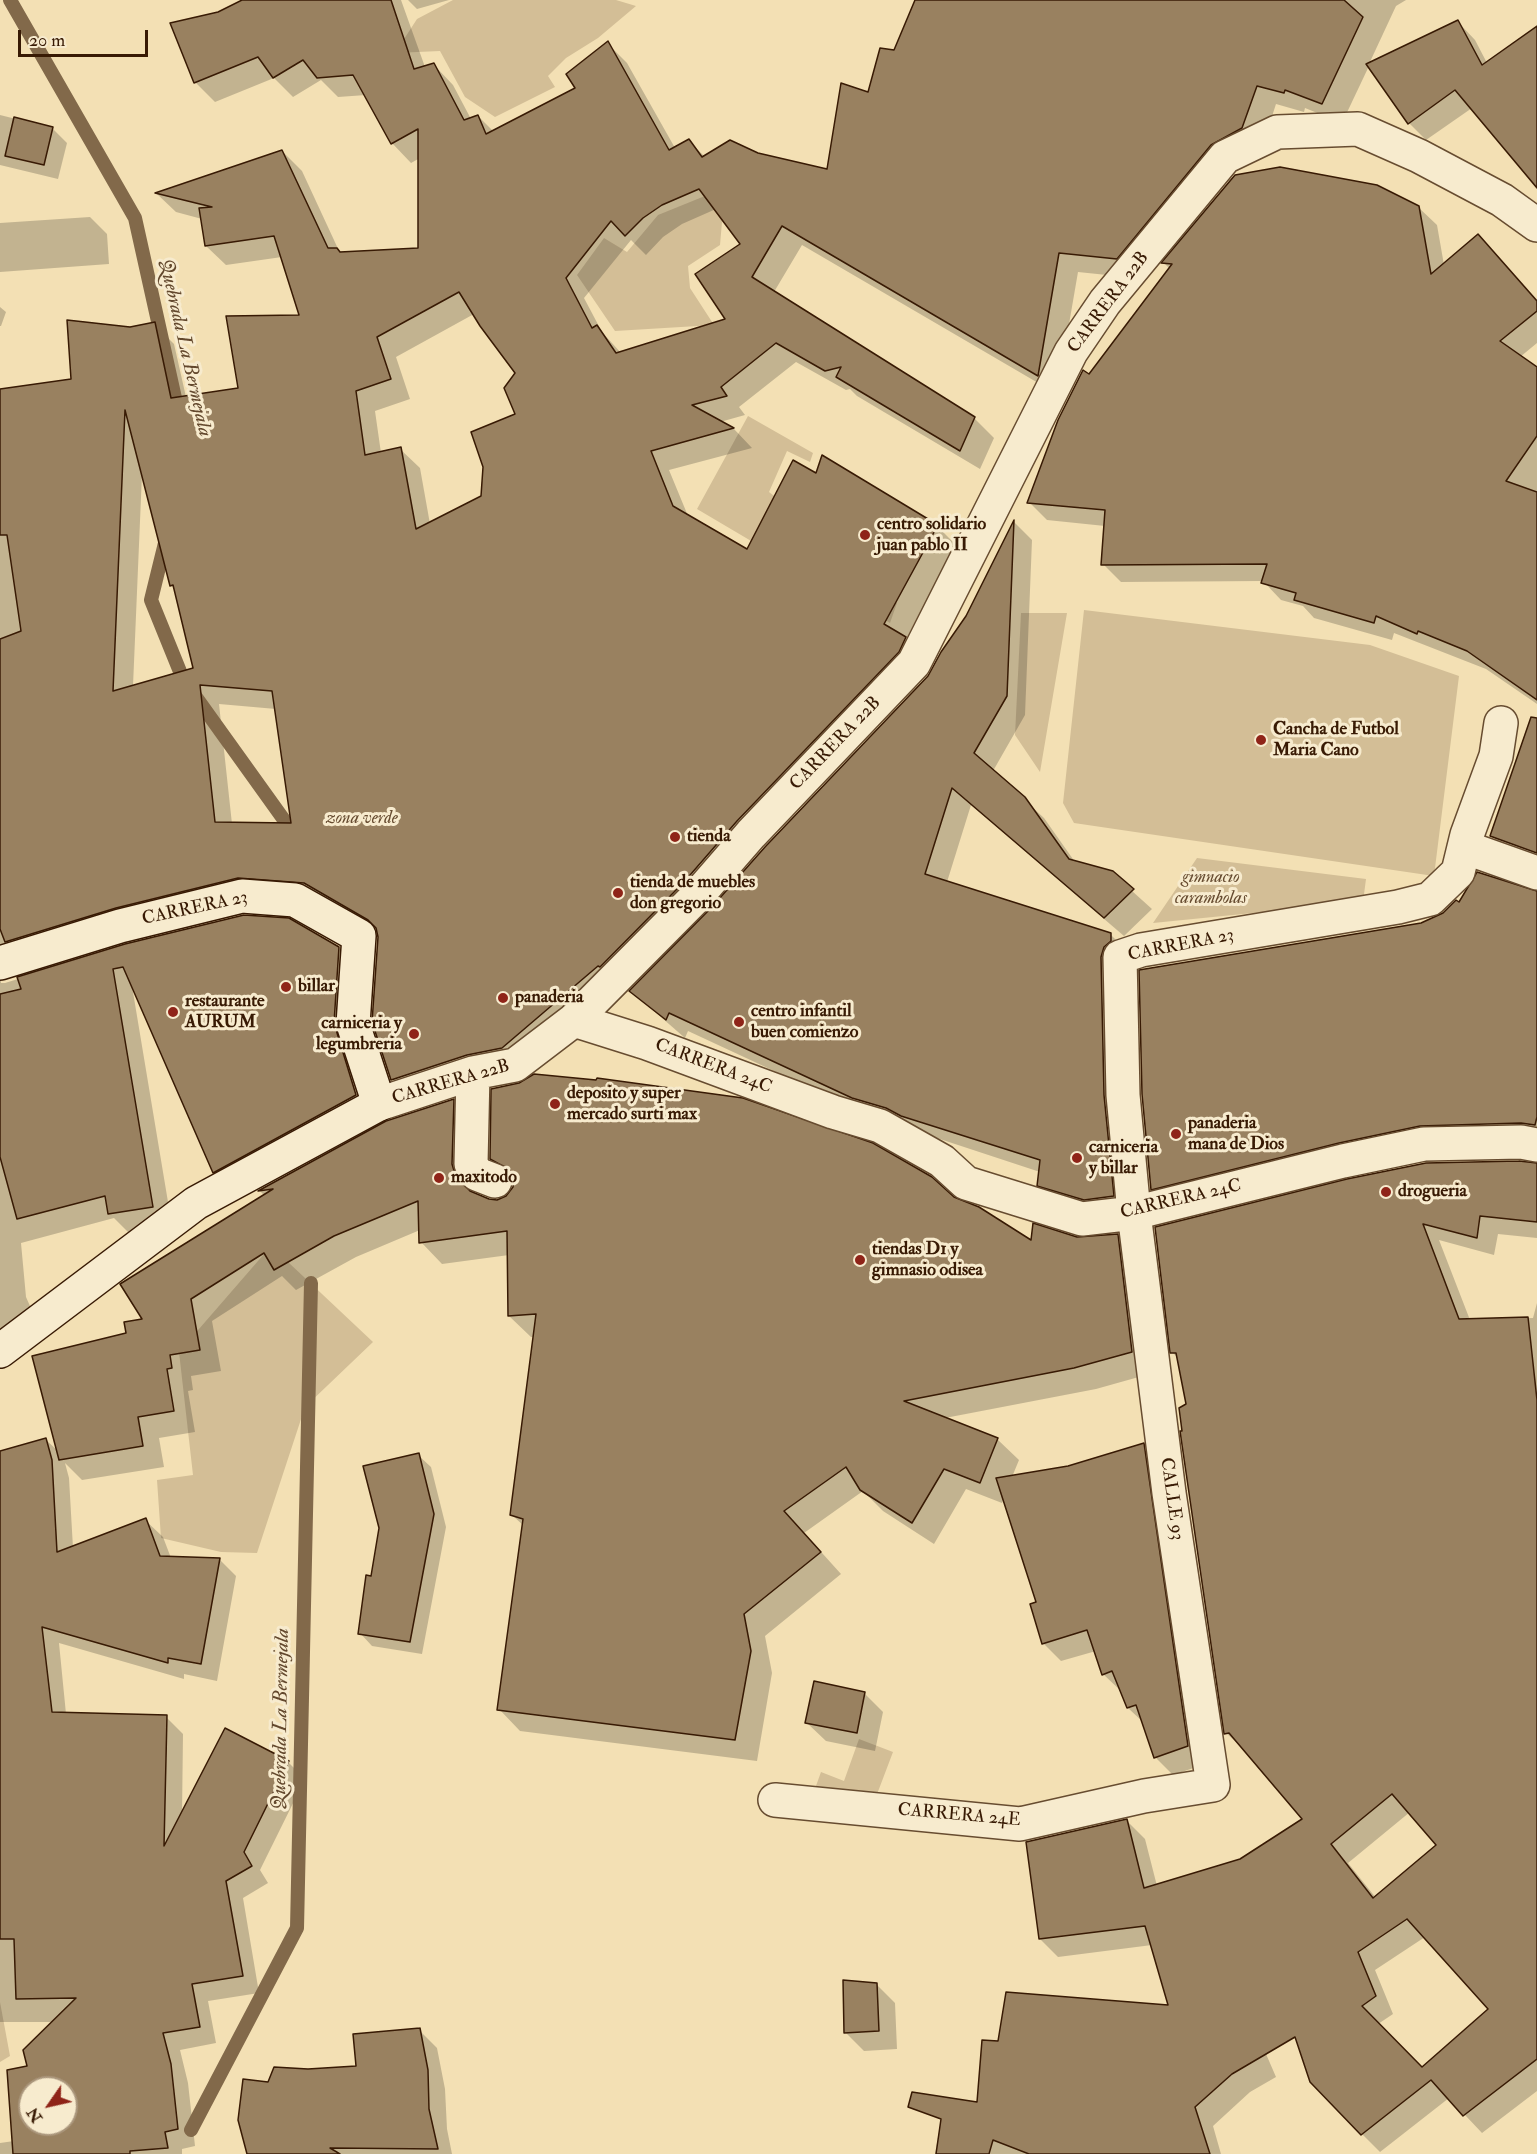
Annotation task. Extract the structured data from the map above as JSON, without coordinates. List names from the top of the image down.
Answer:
{
  "streets": {
    "street": [
      "CARRERA 22B",
      "CARRERA 23",
      "CARRERA 24C",
      "CALLE 93",
      "CARRERA 24E"
    ]
  },
  "crossings": [
    ["CARRERA 22B", "CARRERA 23"],
    ["CARRERA 22B", "CARRERA 24C"],
    ["CARRERA 23", "CARRERA 24C"],
    ["CARRERA 23", "CALLE 93"],
    ["CARRERA 24C", "CALLE 93"],
    ["CALLE 93", "CARRERA 24E"]
  ],
  "water": ["Quebrada La Bermejala"],
  "parks": ["zona verde", "gimnacio carambolas"],
  "places": [
    "centro solidario juan pablo II",
    "Cancha de Futbol Maria Cano",
    "tienda",
    "tienda de muebles don gregorio",
    "billar",
    "panaderia",
    "restaurante AURUM",
    "centro infantil buen comienzo",
    "carniceria y legumbreria",
    "deposito y super mercado surti max",
    "panaderia mana de Dios",
    "carniceria y billar",
    "maxitodo",
    "drogueria",
    "tiendas D1 y gimnasio odisea"
  ],
  "scale_bar": "20 m",
  "north": "bottom left"
}
